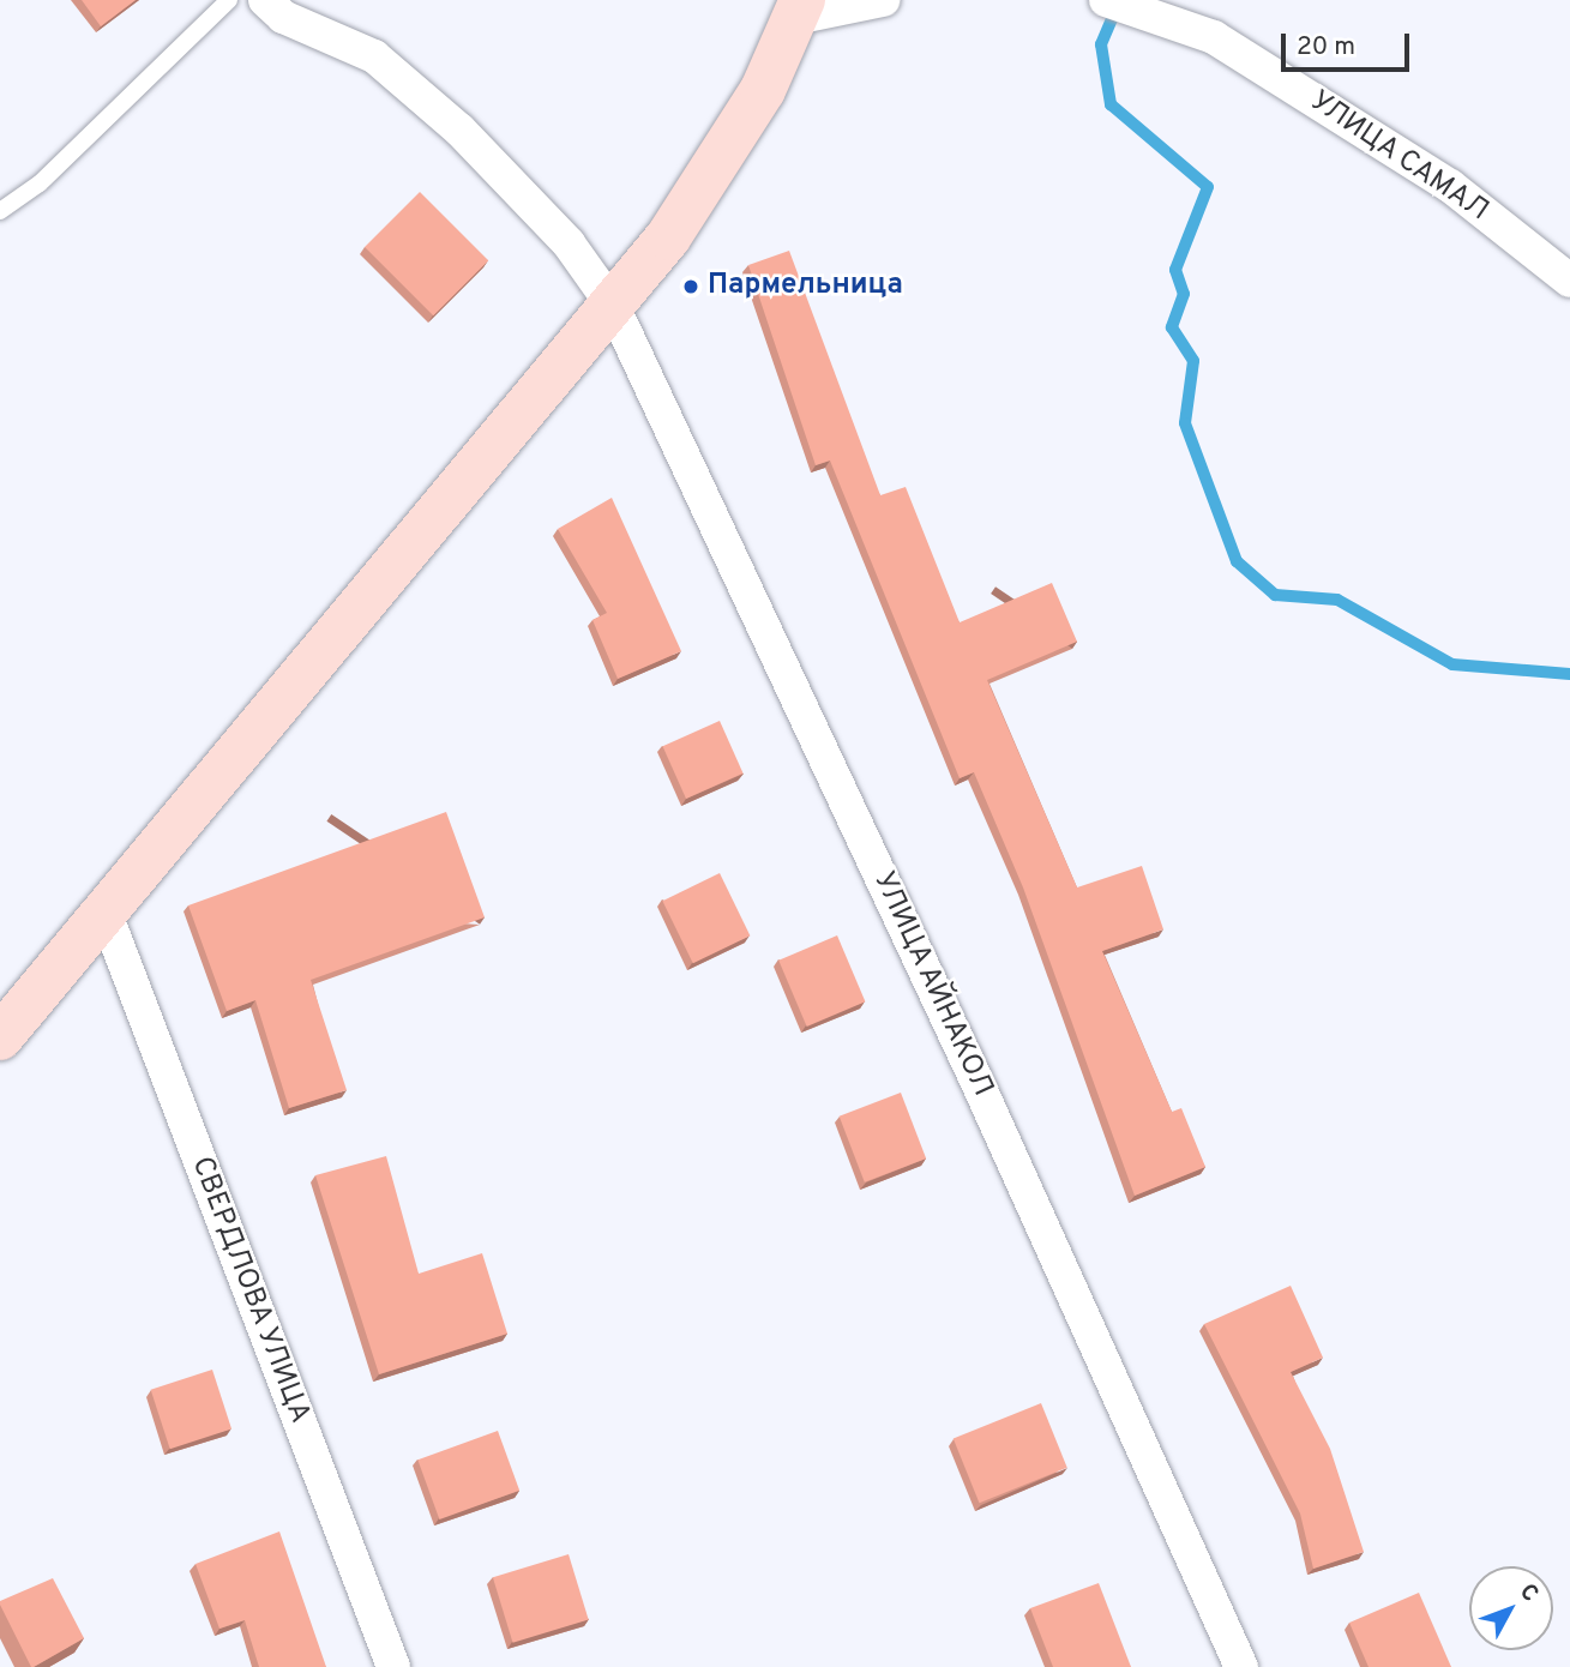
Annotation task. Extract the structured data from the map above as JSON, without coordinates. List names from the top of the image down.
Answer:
{
  "streets": {
    "street": ["УЛИЦА САМАЛ", "УЛИЦА АЙНАКОЛ", "СВЕРДЛОВА УЛИЦА"]
  },
  "places": ["Пармельница"],
  "scale_bar": "20 m",
  "north": "top right"
}
